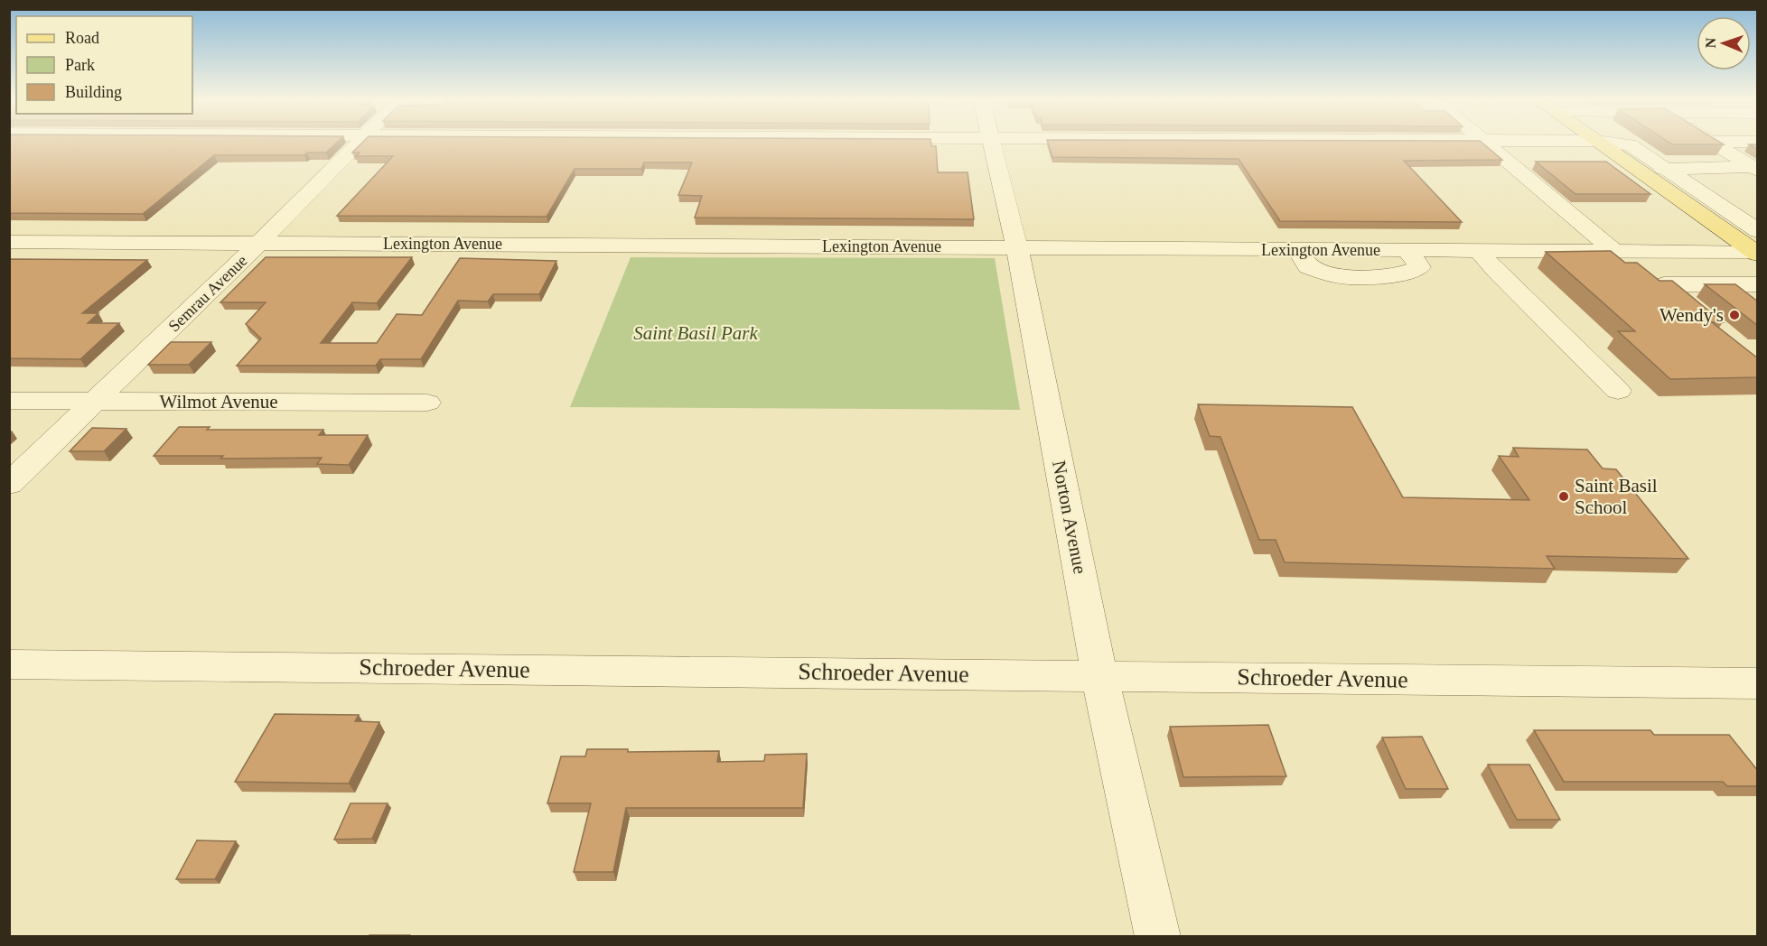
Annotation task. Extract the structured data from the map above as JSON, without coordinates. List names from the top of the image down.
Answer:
{
  "streets": {
    "street": [
      "Lexington Avenue",
      "Semrau Avenue",
      "Wilmot Avenue",
      "Norton Avenue",
      "Schroeder Avenue"
    ]
  },
  "crossings": [
    ["Lexington Avenue", "Semrau Avenue"],
    ["Lexington Avenue", "Norton Avenue"],
    ["Semrau Avenue", "Wilmot Avenue"],
    ["Norton Avenue", "Schroeder Avenue"]
  ],
  "parks": ["Saint Basil Park"],
  "places": ["Wendy's", "Saint Basil School"],
  "legend": ["Road", "Park", "Building"],
  "north": "left"
}
